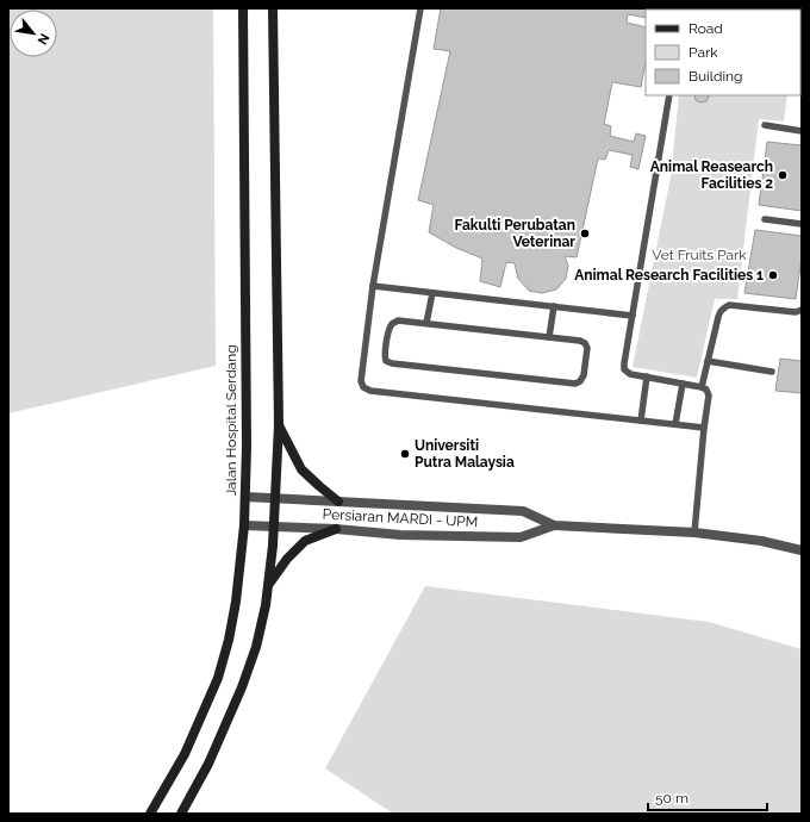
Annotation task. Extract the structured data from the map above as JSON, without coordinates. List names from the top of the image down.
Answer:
{
  "streets": {
    "main road": ["Jalan Hospital Serdang"],
    "street": ["Persiaran MARDI - UPM"]
  },
  "crossings": [
    ["Jalan Hospital Serdang", "Persiaran MARDI - UPM"]
  ],
  "parks": ["Vet Fruits Park"],
  "places": [
    "Animal Reasearch Facilities 2",
    "Fakulti Perubatan Veterinar",
    "Animal Research Facilities 1",
    "Universiti Putra Malaysia"
  ],
  "legend": ["Road", "Park", "Building"],
  "scale_bar": "50 m",
  "north": "bottom right"
}
